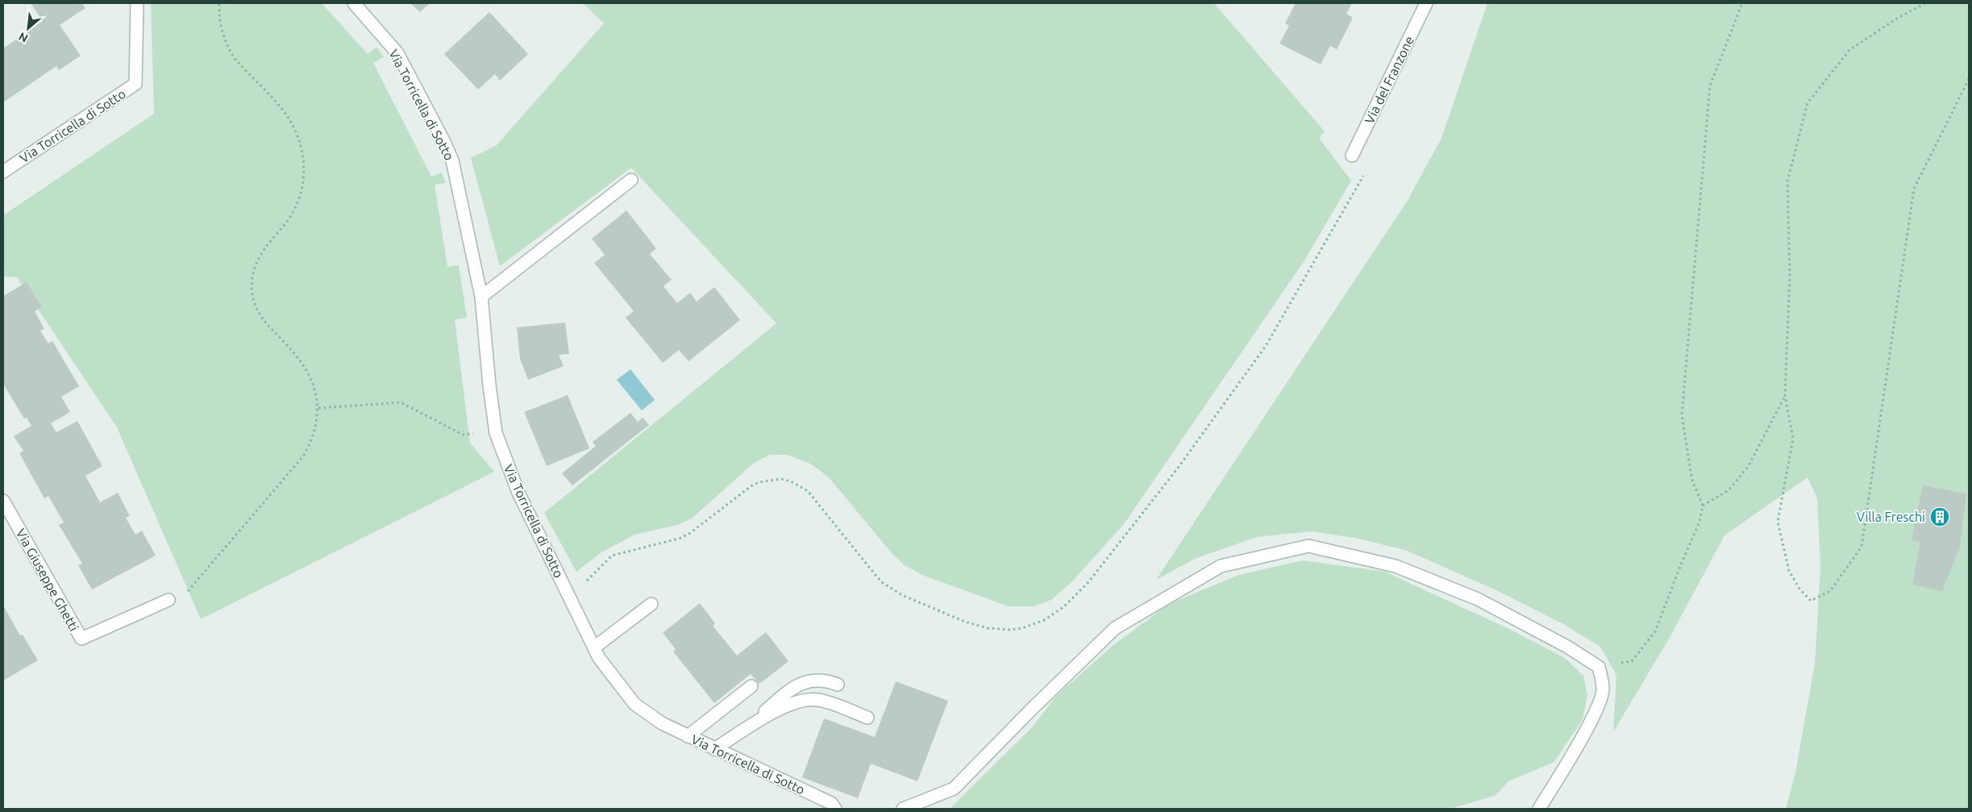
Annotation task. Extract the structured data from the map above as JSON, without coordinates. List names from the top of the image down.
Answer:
{
  "streets": {
    "street": ["Via del Franzone", "Via Torricella di Sotto", "Via Giuseppe Ghetti"]
  },
  "places": {
    "building": ["Villa Freschi"]
  },
  "north": "bottom left"
}
